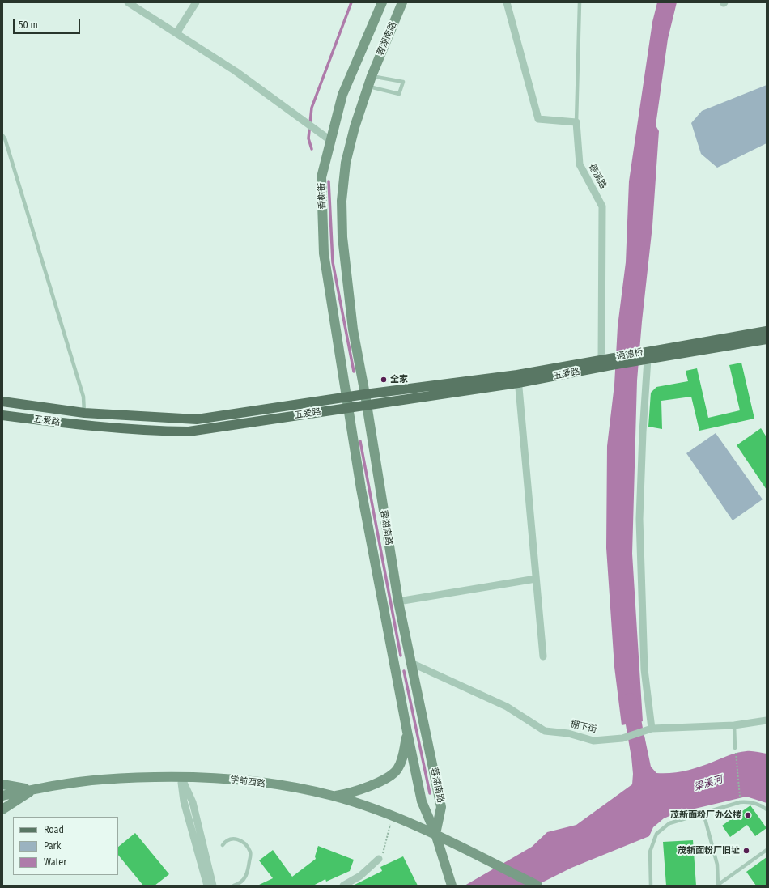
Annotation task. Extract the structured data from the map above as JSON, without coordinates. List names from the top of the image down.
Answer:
{
  "streets": {
    "main road": [
      "蓉湖南路",
      "香榭街",
      "通德桥",
      "五爱路",
      "学前西路"
    ],
    "street": ["德溪路", "棚下街"]
  },
  "crossings": [
    ["蓉湖南路", "香榭街"],
    ["蓉湖南路", "五爱路"],
    ["蓉湖南路", "棚下街"],
    ["蓉湖南路", "学前西路"],
    ["德溪路", "通德桥"],
    ["德溪路", "五爱路"],
    ["香榭街", "五爱路"],
    ["通德桥", "五爱路"]
  ],
  "water": ["梁溪河"],
  "places": ["全家", "茂新面粉厂办公楼", "茂新面粉厂旧址"],
  "legend": ["Road", "Park", "Water"],
  "scale_bar": "50 m"
}
